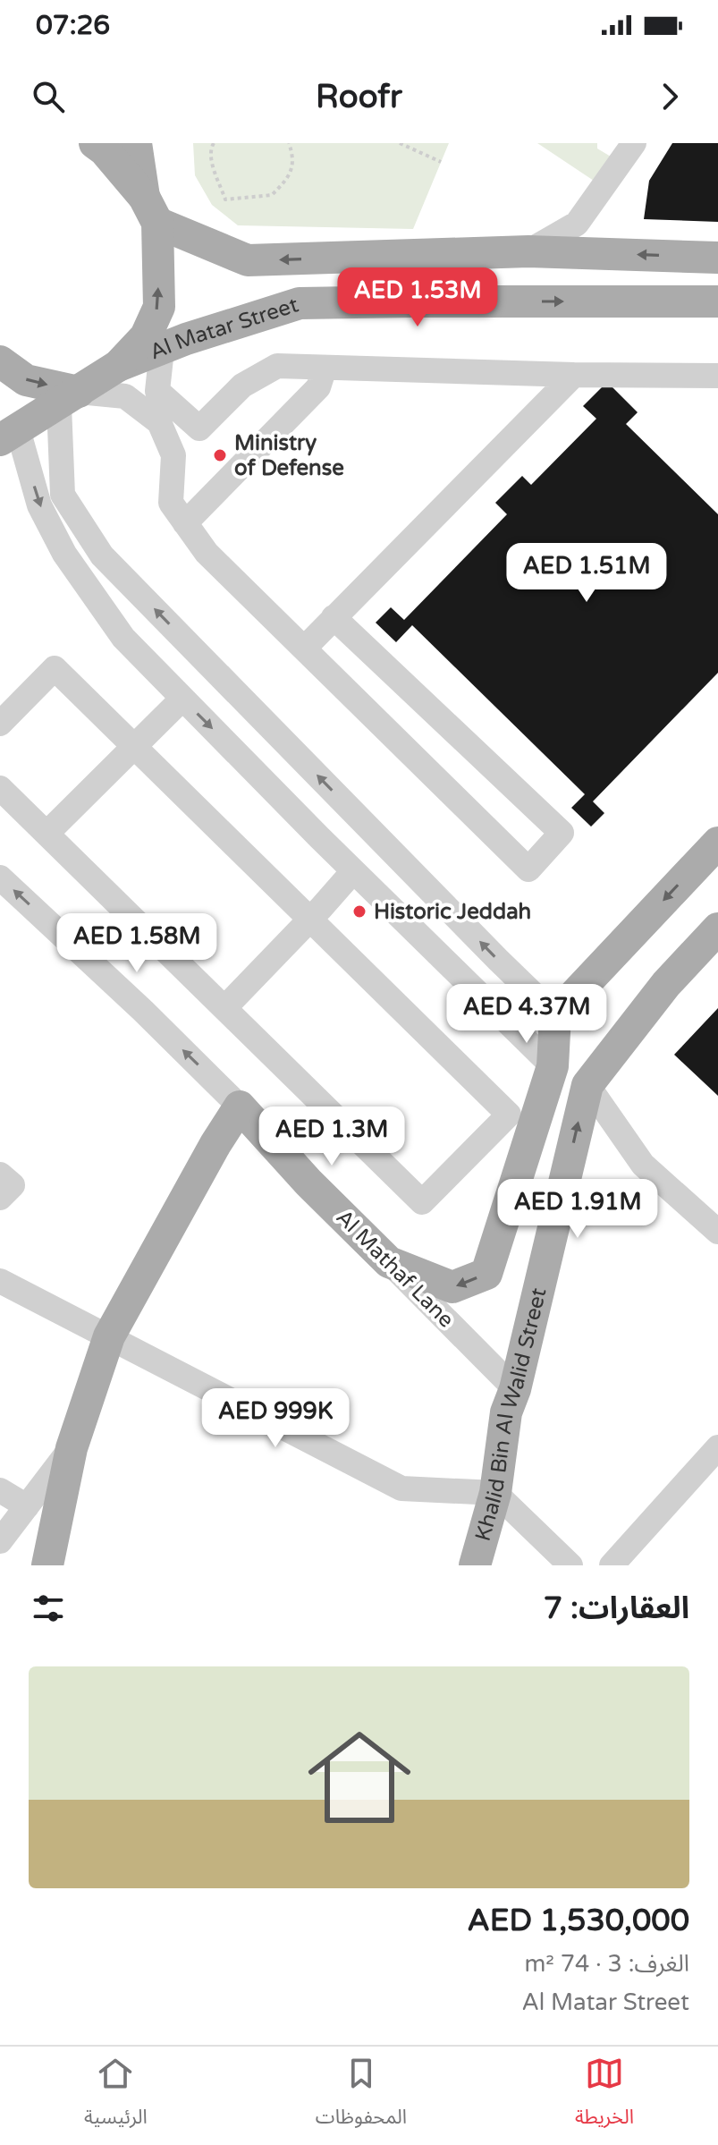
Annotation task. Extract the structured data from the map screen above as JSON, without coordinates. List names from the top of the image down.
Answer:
{
  "streets": {
    "main road": ["Al Matar Street", "Al Mathaf Lane", "Khalid Bin Al Walid Street"]
  },
  "crossings": [
    ["Al Mathaf Lane", "Khalid Bin Al Walid Street"]
  ],
  "one_way": ["Khalid Bin Al Walid Street"],
  "places": ["Ministry of Defense", "Historic Jeddah"],
  "page": {
    "status": "07:26",
    "header": "Roofr",
    "price": [
      "AED 1.53M",
      "AED 1.51M",
      "AED 1.58M",
      "AED 4.37M",
      "AED 1.3M",
      "AED 1.91M",
      "AED 999K"
    ],
    "heading": "العقارات: 7",
    "list": [
      {
        "name": "AED 1,530,000",
        "note": "الغرف: 3 · 74 m² · Al Matar Street"
      }
    ],
    "tabs": ["الخريطة", "المحفوظات", "الرئيسية"]
  }
}
